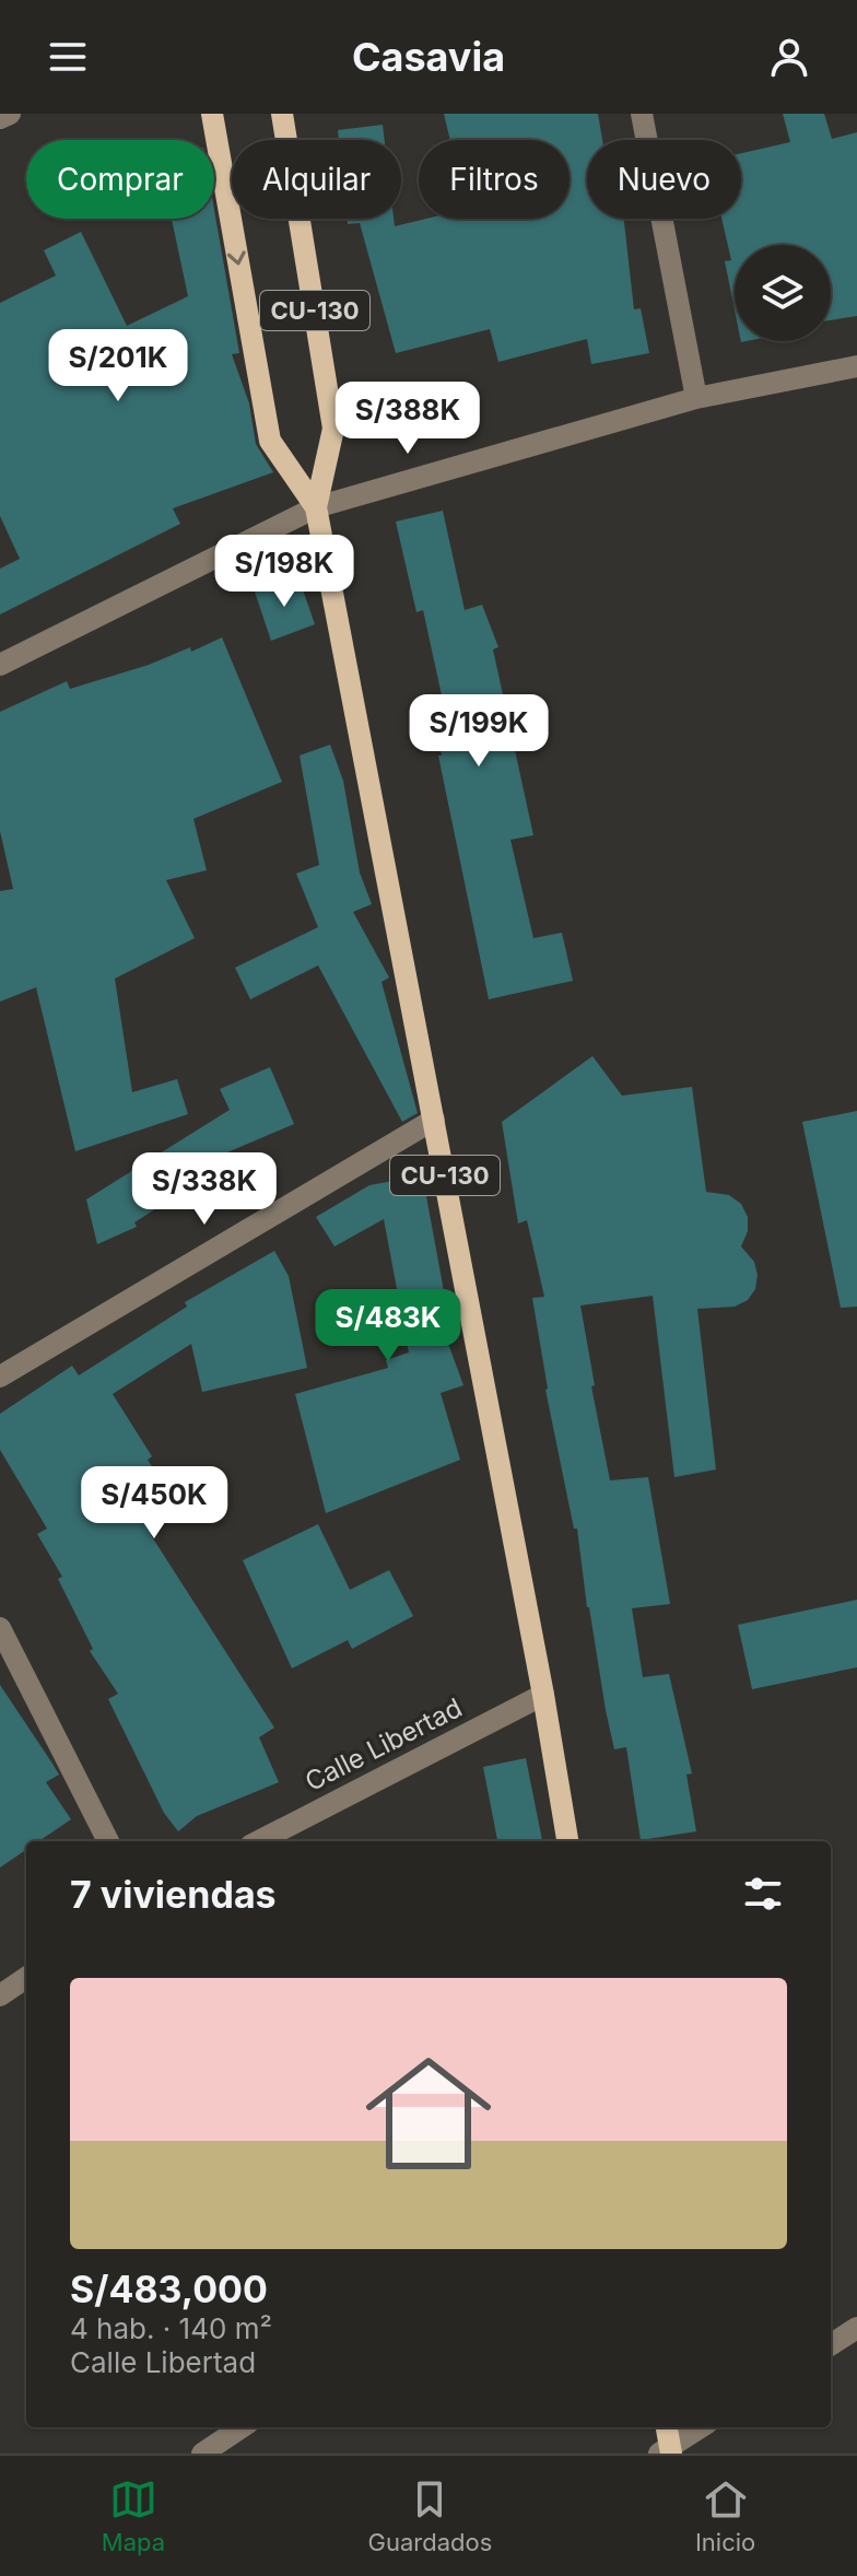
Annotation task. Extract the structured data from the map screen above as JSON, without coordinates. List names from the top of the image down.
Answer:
{
  "streets": {
    "main road": ["CU-130"],
    "street": ["Calle Libertad"]
  },
  "crossings": [
    ["CU-130", "Calle Libertad"]
  ],
  "page": {
    "header": "Casavia",
    "chip": [
      "Comprar",
      "Alquilar",
      "Filtros",
      "Nuevo"
    ],
    "price": [
      "S/201K",
      "S/388K",
      "S/198K",
      "S/199K",
      "S/338K",
      "S/483K",
      "S/450K"
    ],
    "heading": "7 viviendas",
    "list": [
      {
        "name": "S/483,000",
        "note": "4 hab. · 140 m² · Calle Libertad"
      }
    ],
    "tabs": ["Mapa", "Guardados", "Inicio"]
  }
}
